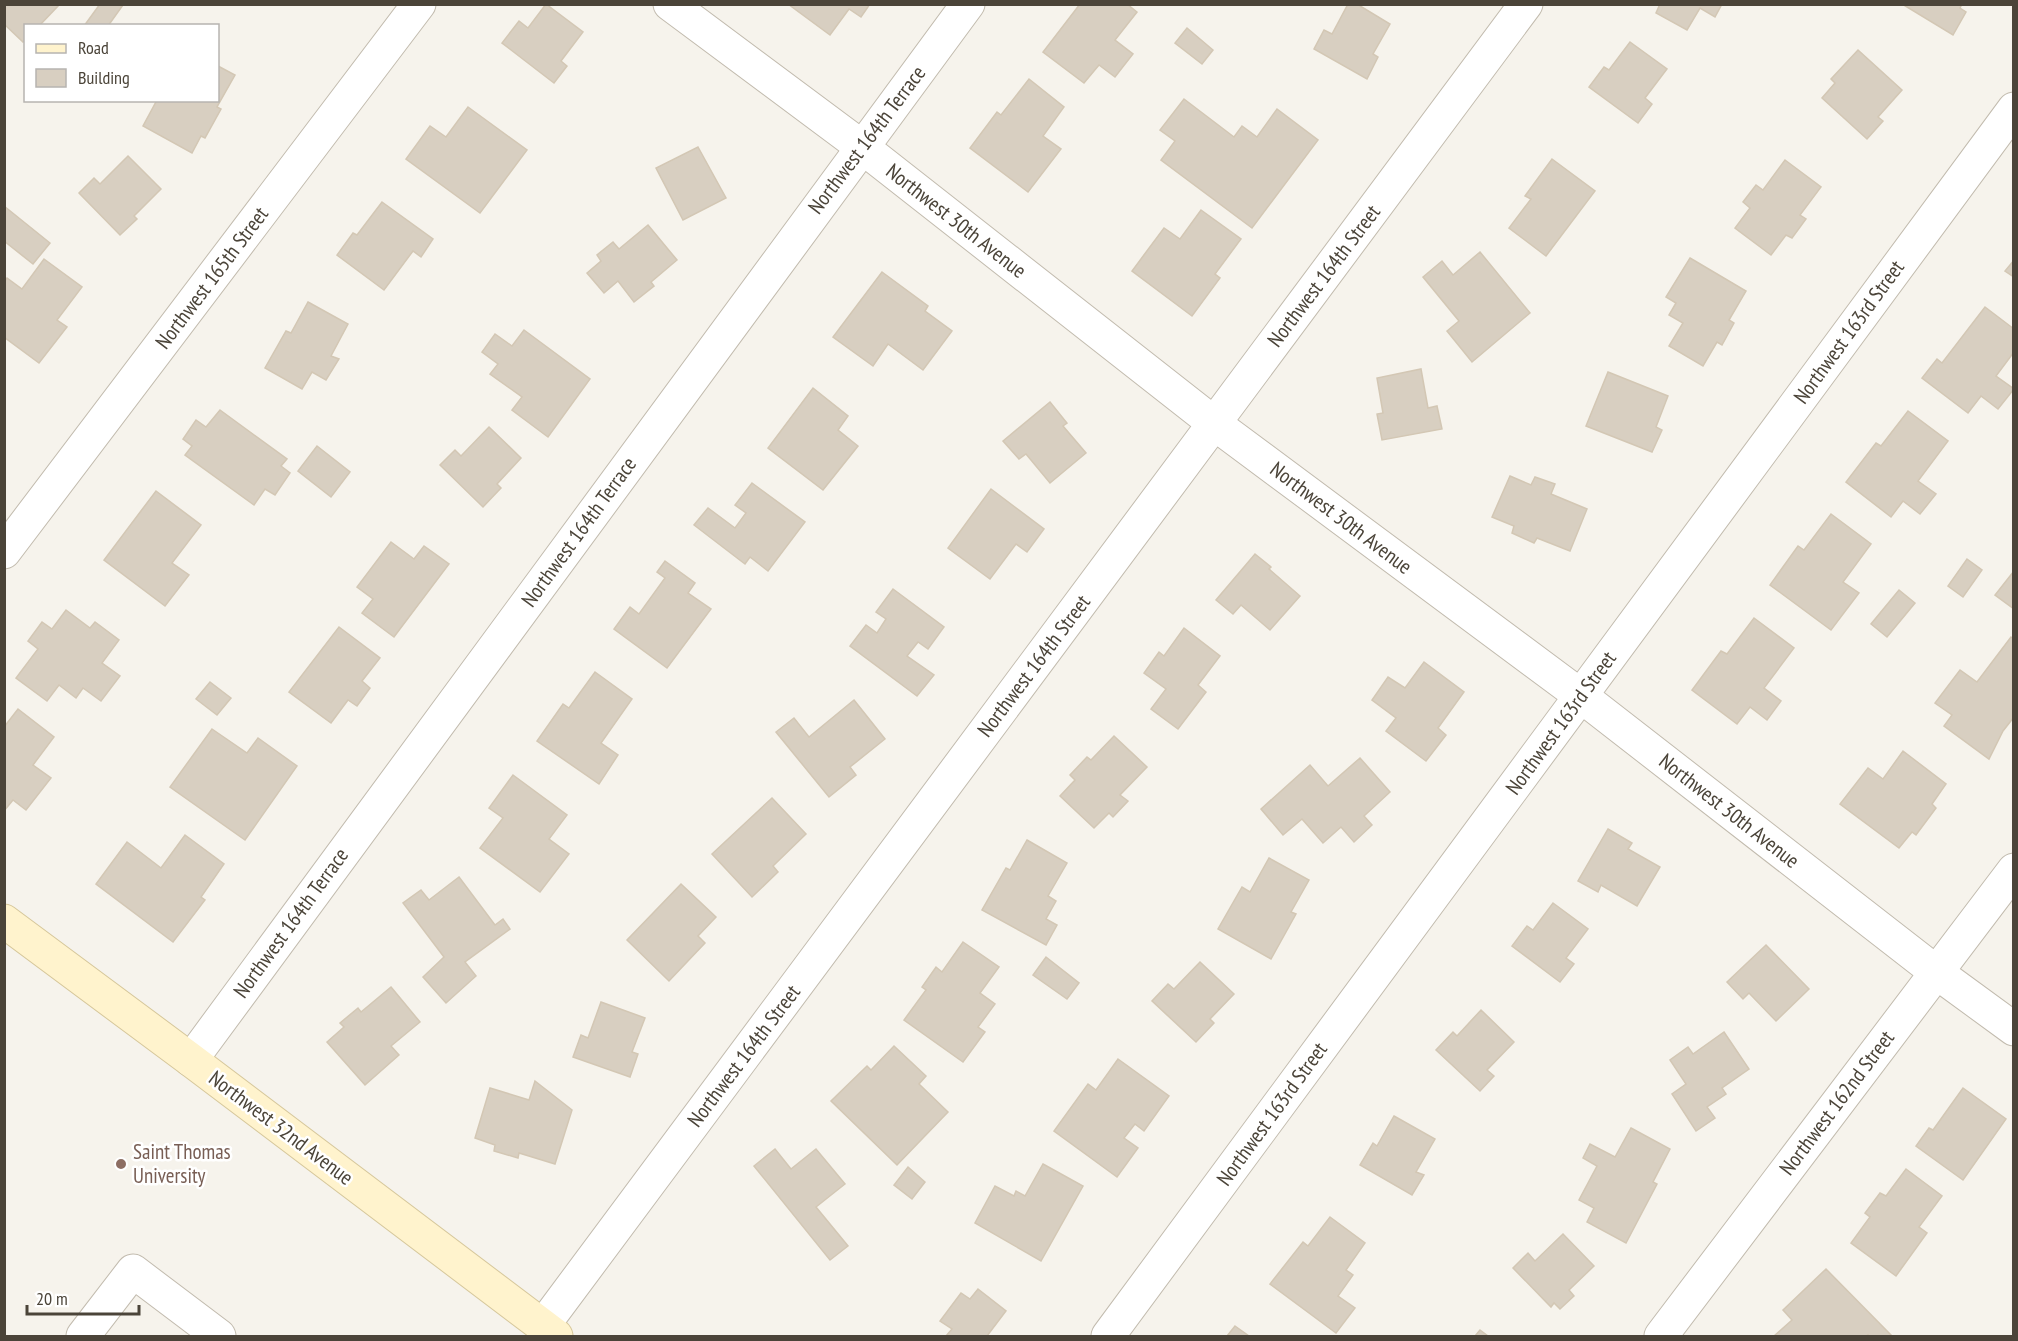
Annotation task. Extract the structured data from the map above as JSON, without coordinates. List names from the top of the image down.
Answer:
{
  "streets": {
    "street": [
      "Northwest 164th Terrace",
      "Northwest 30th Avenue",
      "Northwest 164th Street",
      "Northwest 165th Street",
      "Northwest 163rd Street",
      "Northwest 162nd Street",
      "Northwest 32nd Avenue"
    ]
  },
  "crossings": [
    ["Northwest 164th Terrace", "Northwest 30th Avenue"],
    ["Northwest 164th Terrace", "Northwest 32nd Avenue"],
    ["Northwest 30th Avenue", "Northwest 164th Street"],
    ["Northwest 30th Avenue", "Northwest 163rd Street"],
    ["Northwest 30th Avenue", "Northwest 162nd Street"],
    ["Northwest 164th Street", "Northwest 32nd Avenue"]
  ],
  "places": ["Saint Thomas University"],
  "legend": ["Road", "Building"],
  "scale_bar": "20 m"
}
